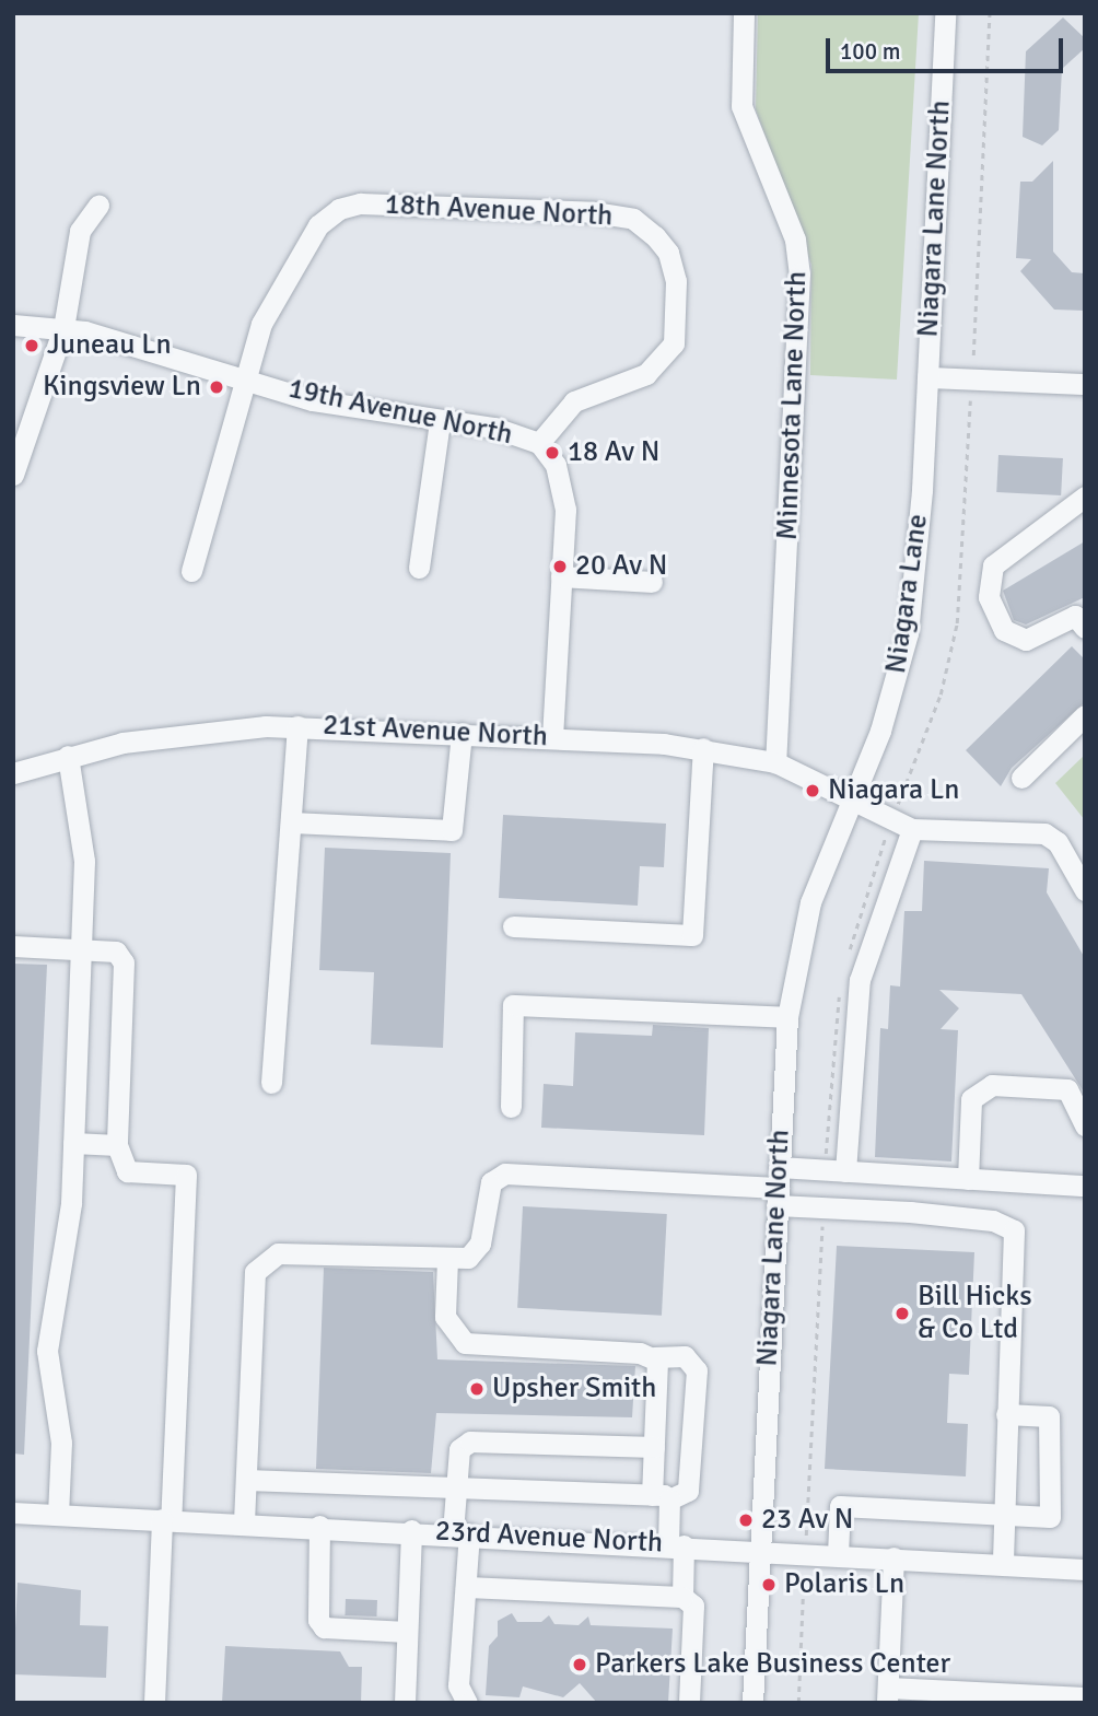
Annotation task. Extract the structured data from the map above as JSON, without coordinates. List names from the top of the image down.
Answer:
{
  "streets": {
    "street": [
      "18th Avenue North",
      "Niagara Lane North",
      "Minnesota Lane North",
      "19th Avenue North",
      "Niagara Lane",
      "21st Avenue North",
      "23rd Avenue North"
    ]
  },
  "crossings": [
    ["18th Avenue North", "19th Avenue North"],
    ["Niagara Lane North", "Niagara Lane"],
    ["Niagara Lane North", "21st Avenue North"],
    ["Niagara Lane North", "23rd Avenue North"],
    ["Minnesota Lane North", "21st Avenue North"],
    ["19th Avenue North", "21st Avenue North"],
    ["Niagara Lane", "21st Avenue North"]
  ],
  "places": [
    "Juneau Ln",
    "Kingsview Ln",
    "18 Av N",
    "20 Av N",
    "Niagara Ln",
    "Bill Hicks & Co Ltd",
    "Upsher Smith",
    "23 Av N",
    "Polaris Ln",
    "Parkers Lake Business Center"
  ],
  "scale_bar": "100 m"
}
